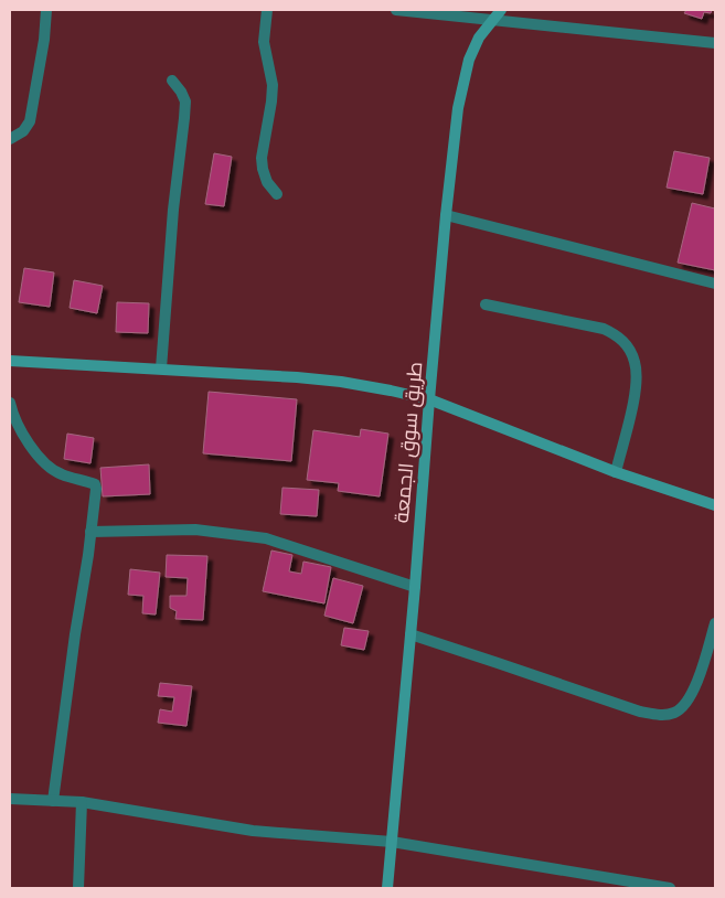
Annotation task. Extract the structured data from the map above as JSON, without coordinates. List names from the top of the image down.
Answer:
{
  "streets": {
    "street": ["طريق سوق الجمعة"]
  }
}
